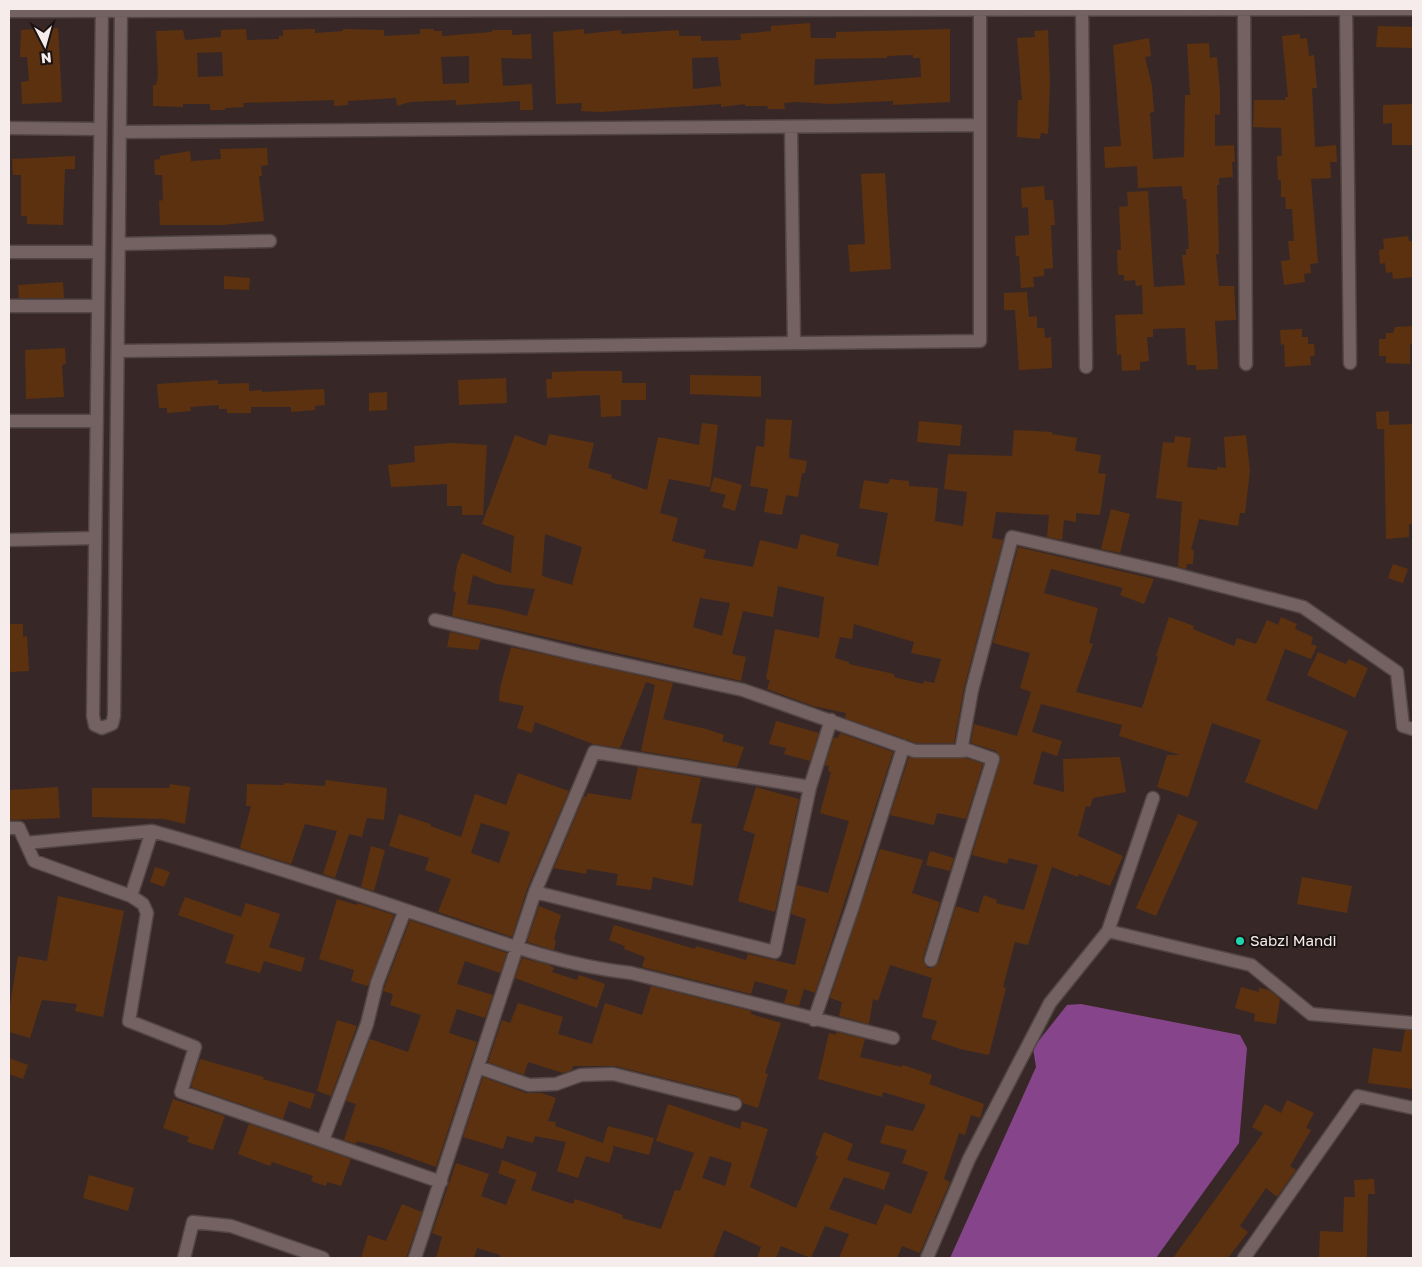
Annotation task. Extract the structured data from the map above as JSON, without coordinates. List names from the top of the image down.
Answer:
{
  "places": ["Sabzi Mandi"],
  "north": "bottom"
}
